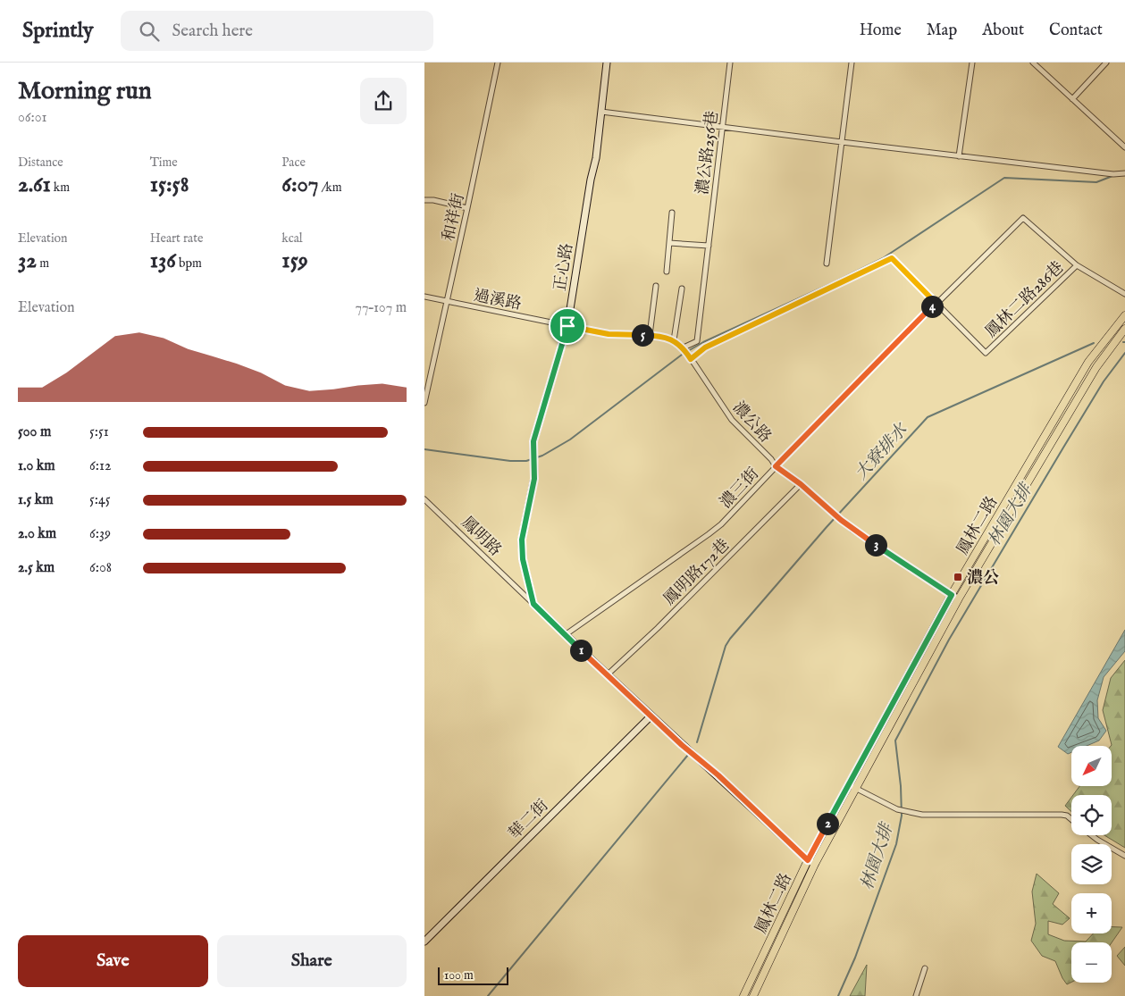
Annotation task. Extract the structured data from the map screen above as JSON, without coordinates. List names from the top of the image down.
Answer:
{
  "streets": {
    "main road": ["鳳林二路"],
    "street": [
      "濃公路256巷",
      "和祥街",
      "正心路",
      "過溪路",
      "鳳林二路286巷",
      "濃公路",
      "濃三街",
      "鳳明路",
      "鳳明路172巷",
      "華二街"
    ]
  },
  "crossings": [
    ["濃公路256巷", "濃公路"],
    ["和祥街", "過溪路"],
    ["正心路", "過溪路"],
    ["正心路", "濃公路"],
    ["正心路", "鳳明路"],
    ["過溪路", "濃公路"],
    ["鳳林二路286巷", "濃三街"],
    ["濃公路", "濃三街"],
    ["濃公路", "鳳林二路"],
    ["濃公路", "鳳明路172巷"],
    ["濃三街", "鳳明路"],
    ["鳳林二路", "鳳明路"],
    ["鳳明路", "鳳明路172巷"],
    ["鳳明路", "華二街"]
  ],
  "water": ["大寮排水", "林園大排"],
  "places": {
    "transit": ["濃公"]
  },
  "scale_bar": "100 m",
  "north": "bottom left",
  "page": {
    "header": "Sprintly",
    "search": "Search here",
    "nav": [
      "Home",
      "Map",
      "About",
      "Contact"
    ],
    "heading": ["Morning run", "06:01"],
    "stats": [
      ["Distance", "2.61 km"],
      ["Time", "15:58"],
      ["Pace", "6:07 /km"],
      ["Elevation", "32 m"],
      ["Heart rate", "136 bpm"],
      ["kcal", "159"]
    ],
    "chart": ["Elevation", "77–107 m"],
    "pins": [
      "4",
      "5",
      "3",
      "1",
      "2"
    ],
    "list": [
      {
        "name": "500 m",
        "note": "5:51"
      },
      {
        "name": "1.0 km",
        "note": "6:12"
      },
      {
        "name": "1.5 km",
        "note": "5:45"
      },
      {
        "name": "2.0 km",
        "note": "6:39"
      },
      {
        "name": "2.5 km",
        "note": "6:08"
      }
    ],
    "map_buttons": ["+", "−"],
    "buttons": ["Save", "Share"],
    "scale": "100 m"
  }
}
